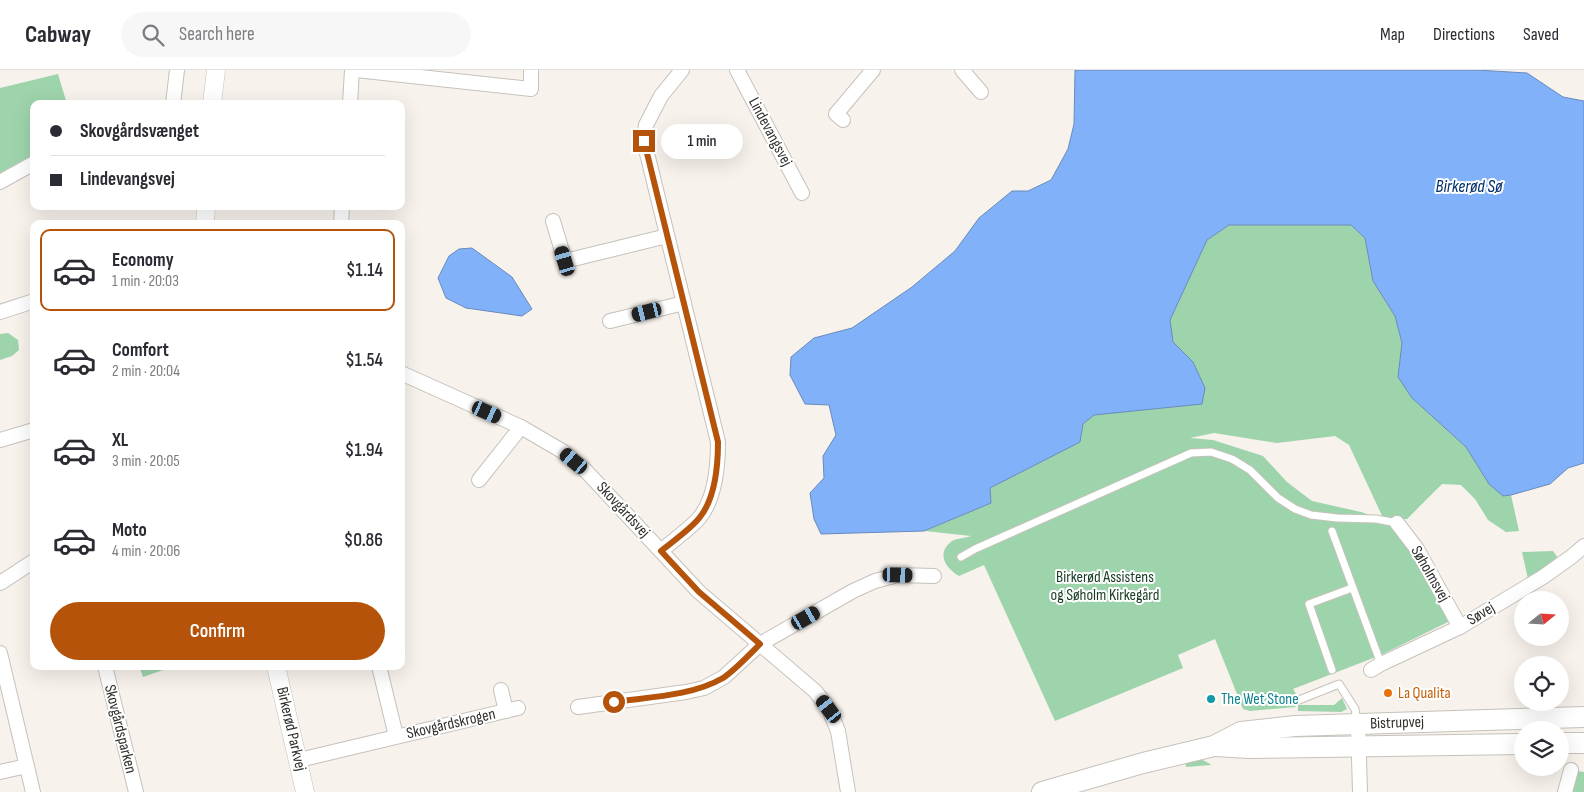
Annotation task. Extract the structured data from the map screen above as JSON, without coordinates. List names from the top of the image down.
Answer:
{
  "streets": {
    "main road": ["Bistrupvej"],
    "street": [
      "Lindevangsvej",
      "Skovgårdsvej",
      "Søholmsvej",
      "Søvej",
      "Skovgårdskrogen",
      "Skovgårdsparken",
      "Birkerød Parkvej"
    ]
  },
  "crossings": [
    ["Søholmsvej", "Søvej"],
    ["Skovgårdskrogen", "Birkerød Parkvej"]
  ],
  "water": ["Birkerød Sø"],
  "parks": ["Birkerød Assistens og Søholm Kirkegård"],
  "places": ["La Qualita", "The Wet Stone"],
  "north": "right",
  "page": {
    "header": "Cabway",
    "search": "Search here",
    "nav": ["Map", "Directions", "Saved"],
    "banner": ["Skovgårdsvænget", "Lindevangsvej"],
    "bubble": "1 min",
    "list": [
      {
        "name": "Economy",
        "note": "1 min · 20:03",
        "value": "$1.14"
      },
      {
        "name": "Comfort",
        "note": "2 min · 20:04",
        "value": "$1.54"
      },
      {
        "name": "XL",
        "note": "3 min · 20:05",
        "value": "$1.94"
      },
      {
        "name": "Moto",
        "note": "4 min · 20:06",
        "value": "$0.86"
      }
    ],
    "buttons": "Confirm"
  }
}
